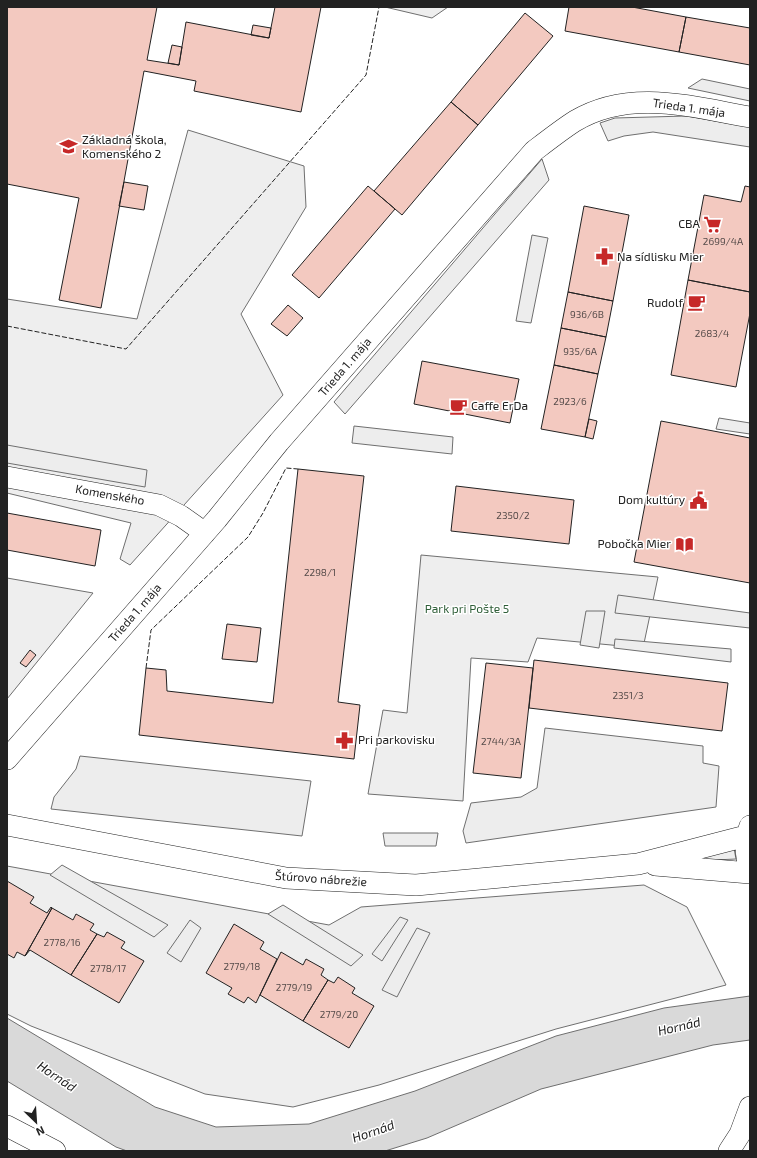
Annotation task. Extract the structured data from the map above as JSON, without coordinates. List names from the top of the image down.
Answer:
{
  "streets": {
    "street": ["Trieda 1. mája", "Komenského", "Štúrovo nábrežie"]
  },
  "crossings": [
    ["Trieda 1. mája", "Komenského"]
  ],
  "water": ["Hornád"],
  "parks": ["Park pri Pošte 5"],
  "places": {
    "school or university": ["Základná škola, Komenského 2"],
    "supermarket": ["CBA"],
    "pharmacy": ["Na sídlisku Mier", "Pri parkovisku"],
    "cafe": ["Rudolf", "Caffe ErDa"],
    "public building": ["Dom kultúry"],
    "library": ["Pobočka Mier"]
  },
  "house_numbers": [
    "2699/4A",
    "936/6B",
    "2683/4",
    "935/6A",
    "2923/6",
    "2350/2",
    "2298/1",
    "2351/3",
    "2744/3A",
    "2778/16",
    "2779/18",
    "2778/17",
    "2779/19",
    "2779/20"
  ],
  "north": "bottom right"
}
